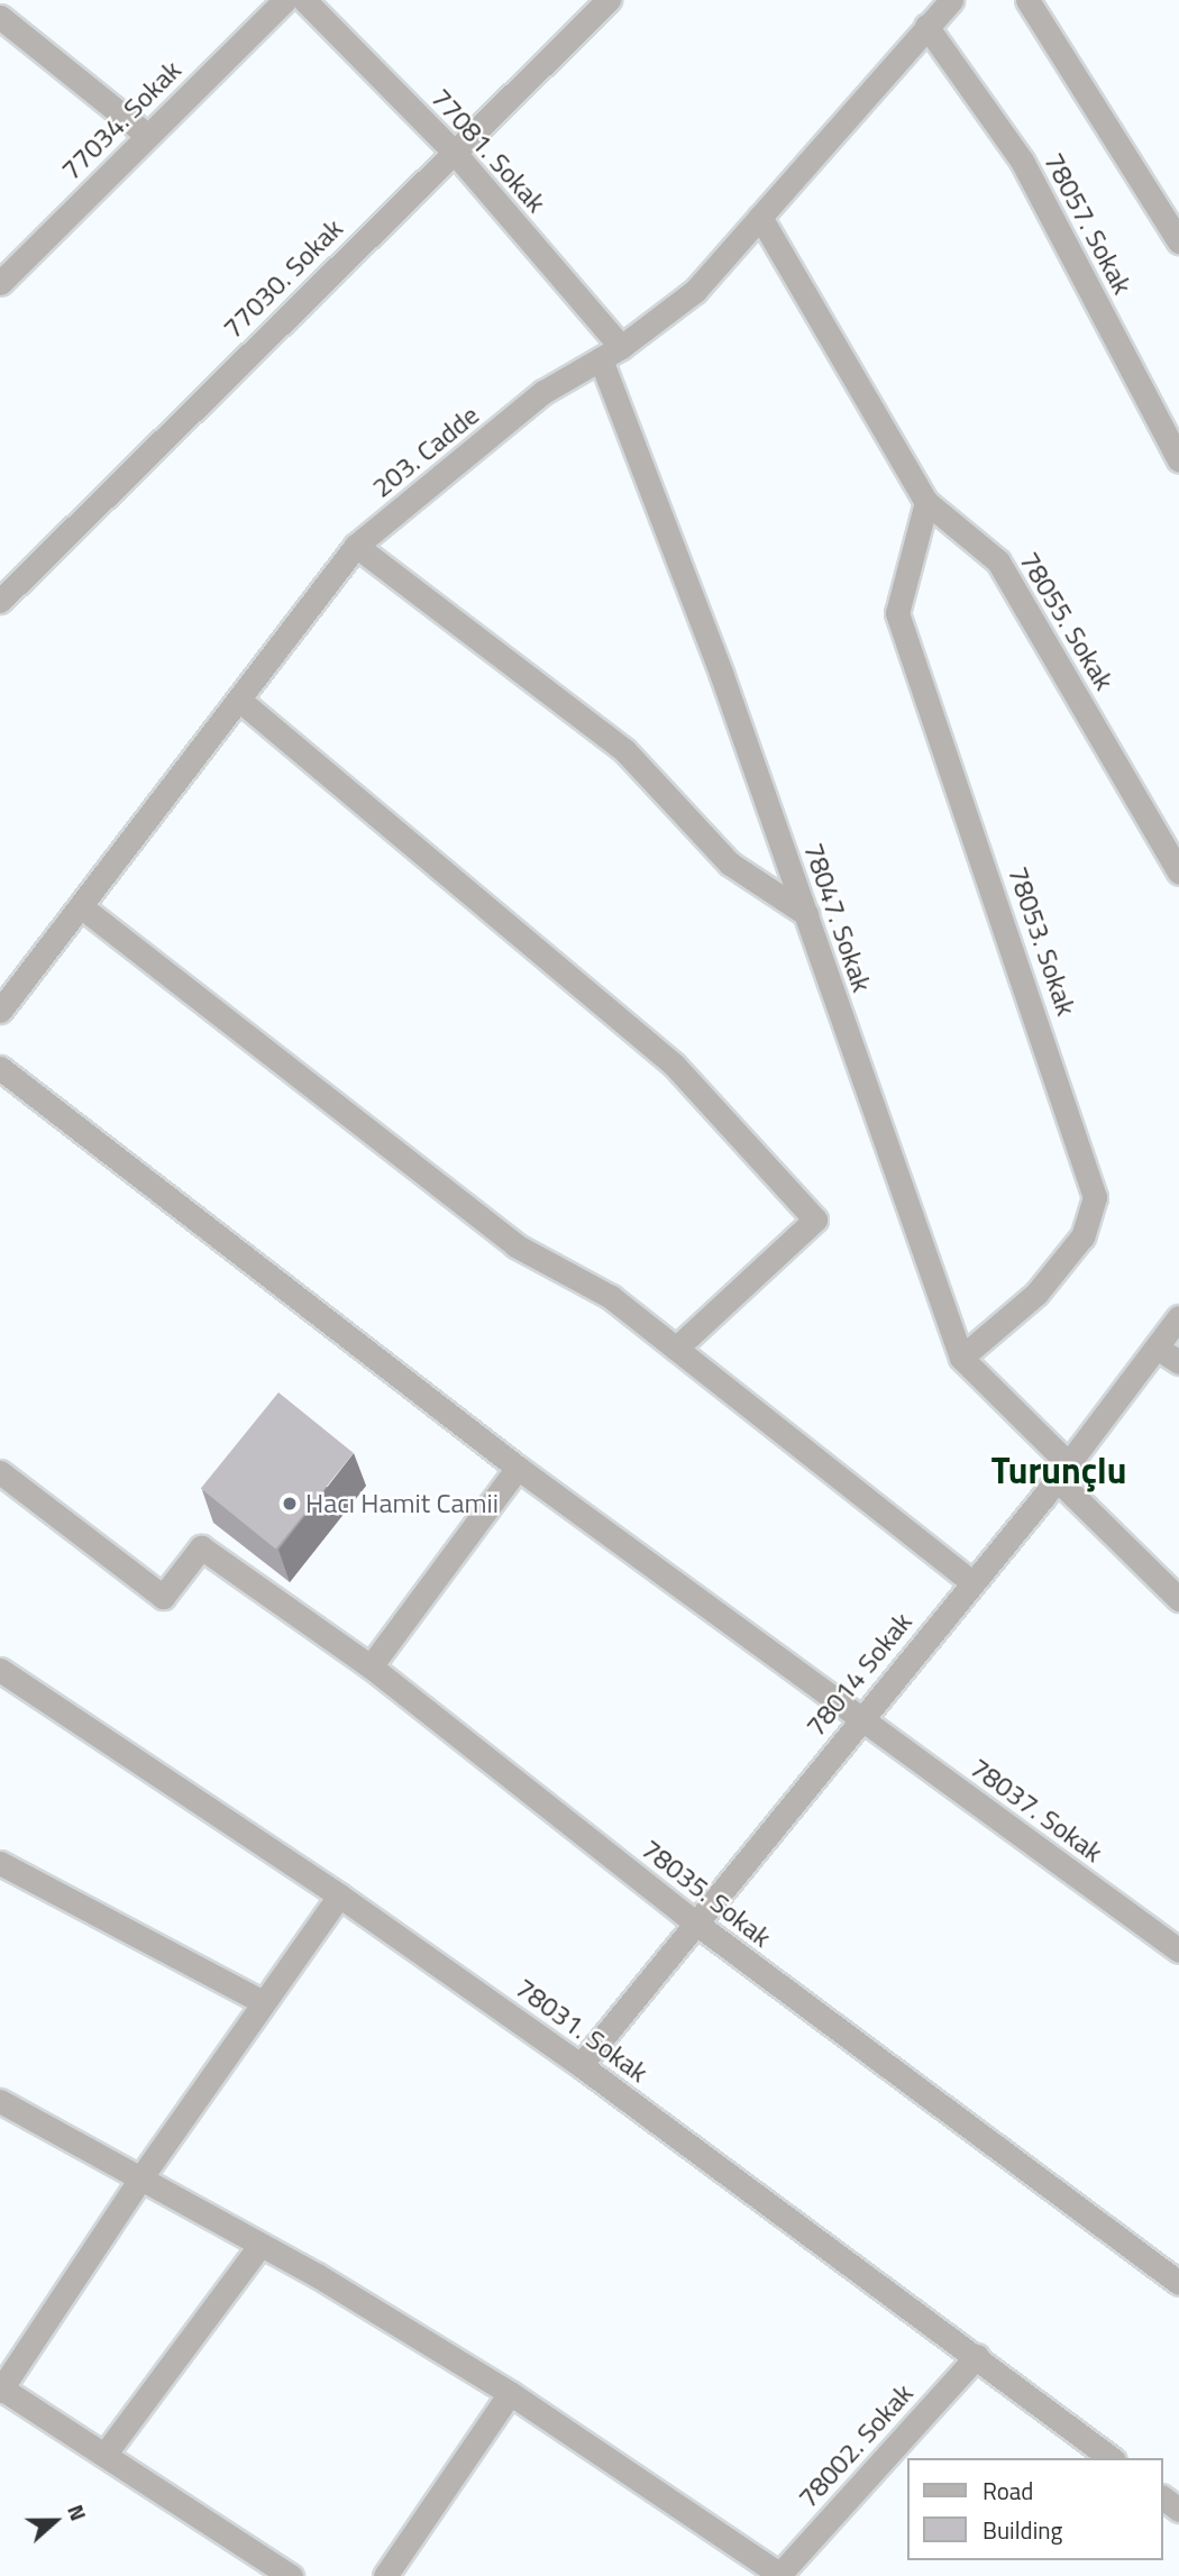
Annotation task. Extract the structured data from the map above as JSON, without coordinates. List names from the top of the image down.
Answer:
{
  "streets": {
    "street": [
      "77034. Sokak",
      "77081. Sokak",
      "78057. Sokak",
      "77030. Sokak",
      "203. Cadde",
      "78055. Sokak",
      "78047. Sokak",
      "78053. Sokak",
      "78014 Sokak",
      "78037. Sokak",
      "78035. Sokak",
      "78031. Sokak",
      "78002. Sokak"
    ]
  },
  "crossings": [
    ["77081. Sokak", "77030. Sokak"],
    ["77081. Sokak", "203. Cadde"],
    ["77081. Sokak", "78047. Sokak"],
    ["78057. Sokak", "203. Cadde"],
    ["203. Cadde", "78055. Sokak"],
    ["203. Cadde", "78047. Sokak"],
    ["78055. Sokak", "78053. Sokak"],
    ["78047. Sokak", "78053. Sokak"],
    ["78047. Sokak", "78014 Sokak"],
    ["78014 Sokak", "78037. Sokak"],
    ["78014 Sokak", "78035. Sokak"],
    ["78014 Sokak", "78031. Sokak"],
    ["78031. Sokak", "78002. Sokak"]
  ],
  "districts": ["Turunçlu"],
  "places": ["Hacı Hamit Camii"],
  "legend": ["Road", "Building"],
  "north": "right"
}
